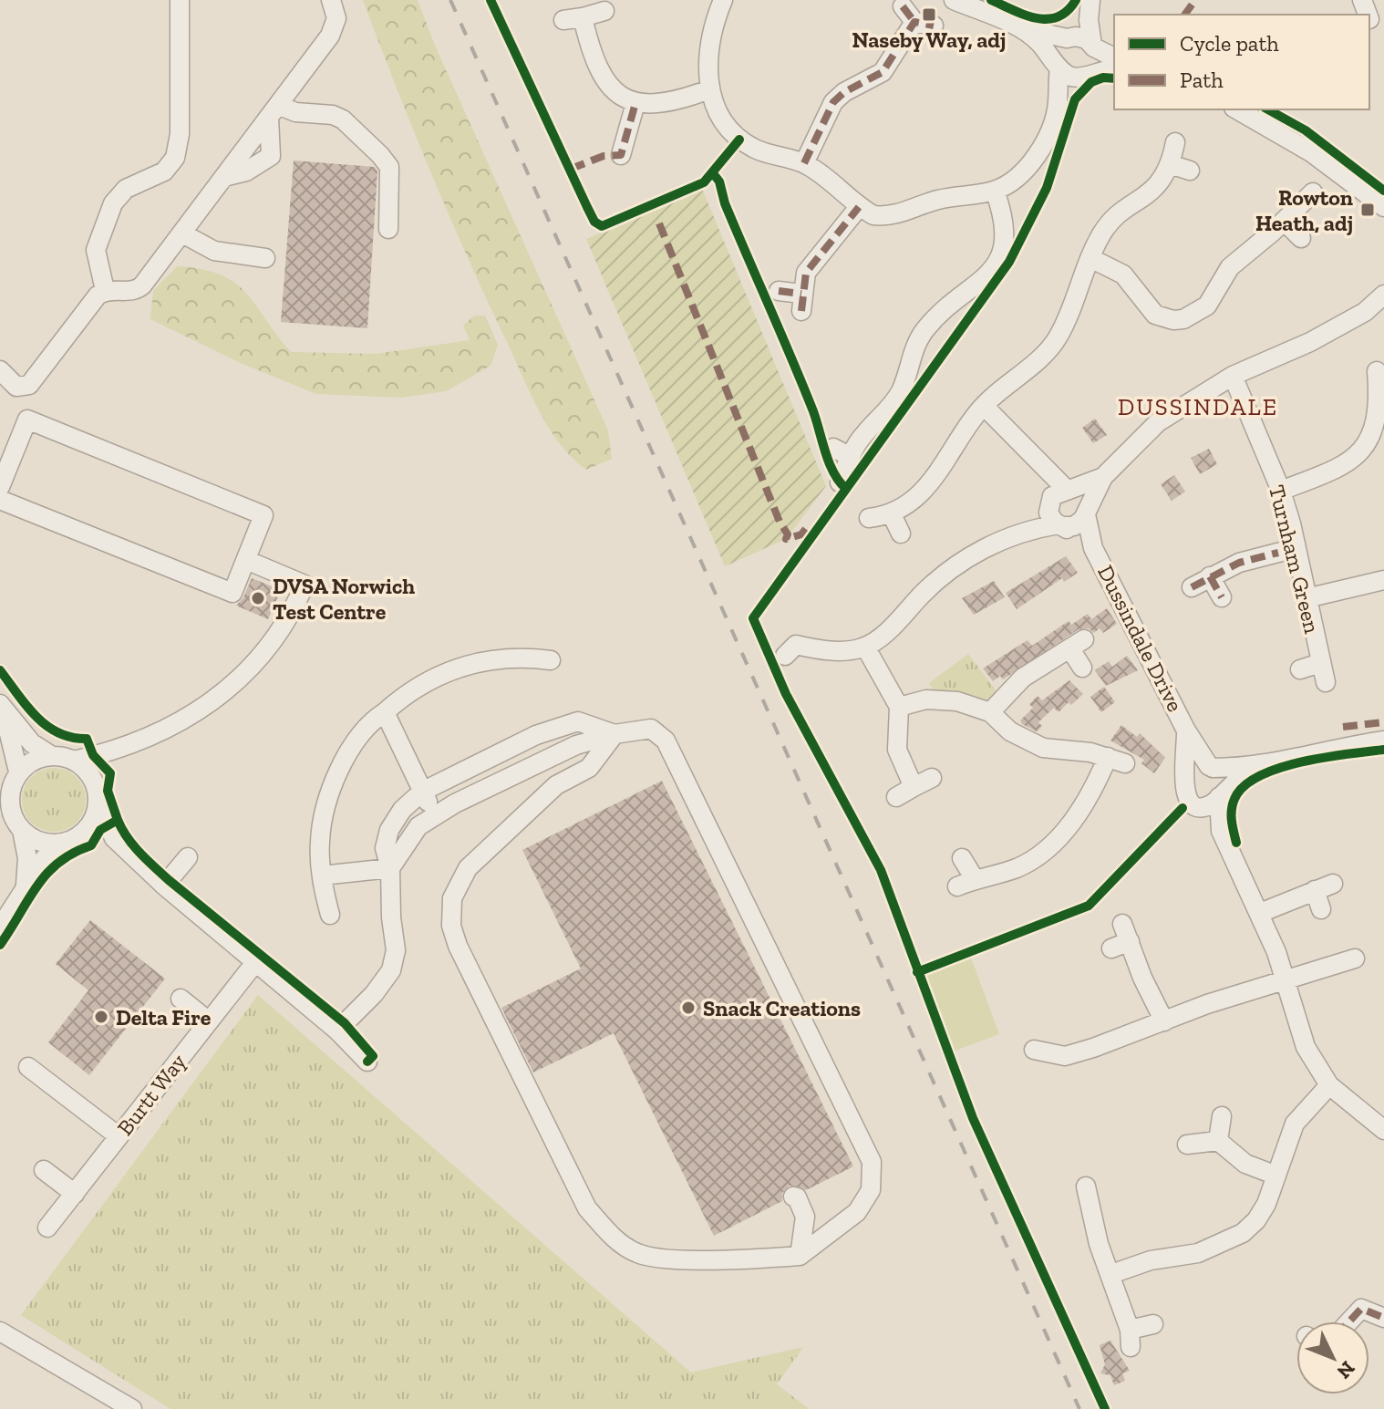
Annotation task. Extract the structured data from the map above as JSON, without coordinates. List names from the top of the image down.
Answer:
{
  "streets": {
    "street": ["Turnham Green", "Dussindale Drive", "Burtt Way"]
  },
  "districts": ["DUSSINDALE"],
  "places": {
    "transit": ["Naseby Way, adj", "Rowton Heath, adj"],
    "other": ["DVSA Norwich Test Centre", "Snack Creations", "Delta Fire"]
  },
  "legend": ["Cycle path", "Path"],
  "north": "bottom right"
}
